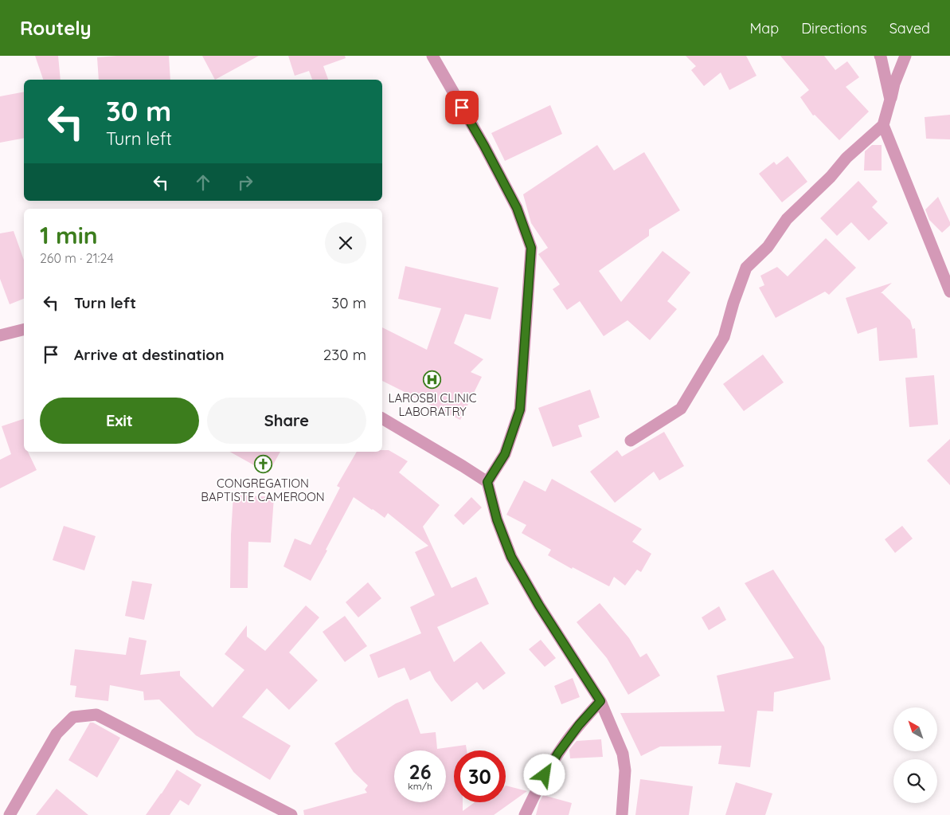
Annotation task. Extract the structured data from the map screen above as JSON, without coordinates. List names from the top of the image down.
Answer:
{
  "places": {
    "hospital": ["LAROSBI CLINIC LABORATRY"],
    "church": ["CONGREGATION BAPTISTE CAMEROON"]
  },
  "north": "top left",
  "page": {
    "header": "Routely",
    "nav": ["Map", "Directions", "Saved"],
    "turn": ["30 m", "Turn left"],
    "heading": ["1 min", "260 m · 21:24"],
    "list": [
      {
        "name": "Turn left",
        "value": "30 m"
      },
      {
        "name": "Arrive at destination",
        "value": "230 m"
      }
    ],
    "buttons": ["Exit", "Share"],
    "speed": "26 km/h",
    "limit": "30"
  }
}
